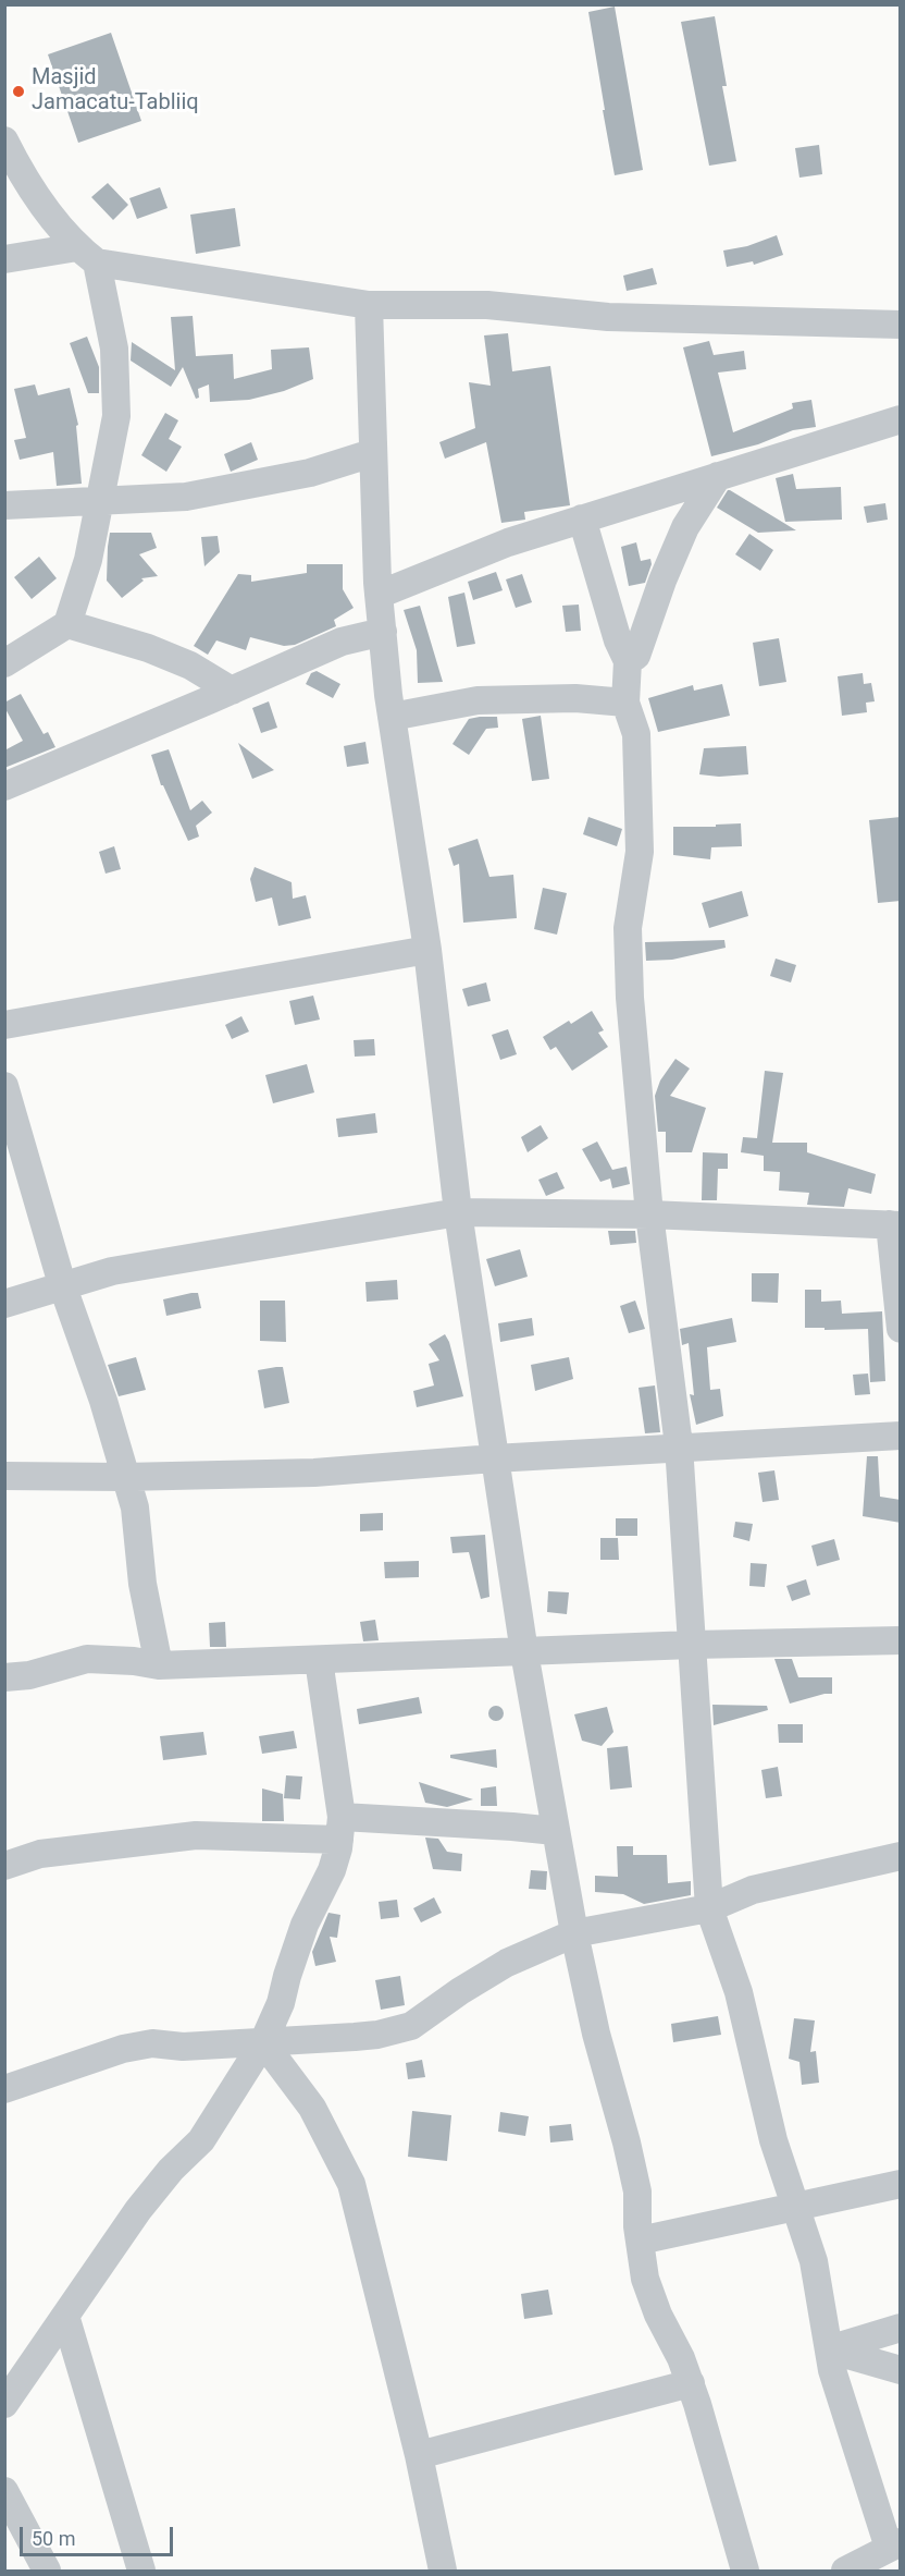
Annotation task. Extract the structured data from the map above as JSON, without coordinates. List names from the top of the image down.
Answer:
{
  "places": ["Masjid Jamacatu-Tabliiq"],
  "scale_bar": "50 m"
}
